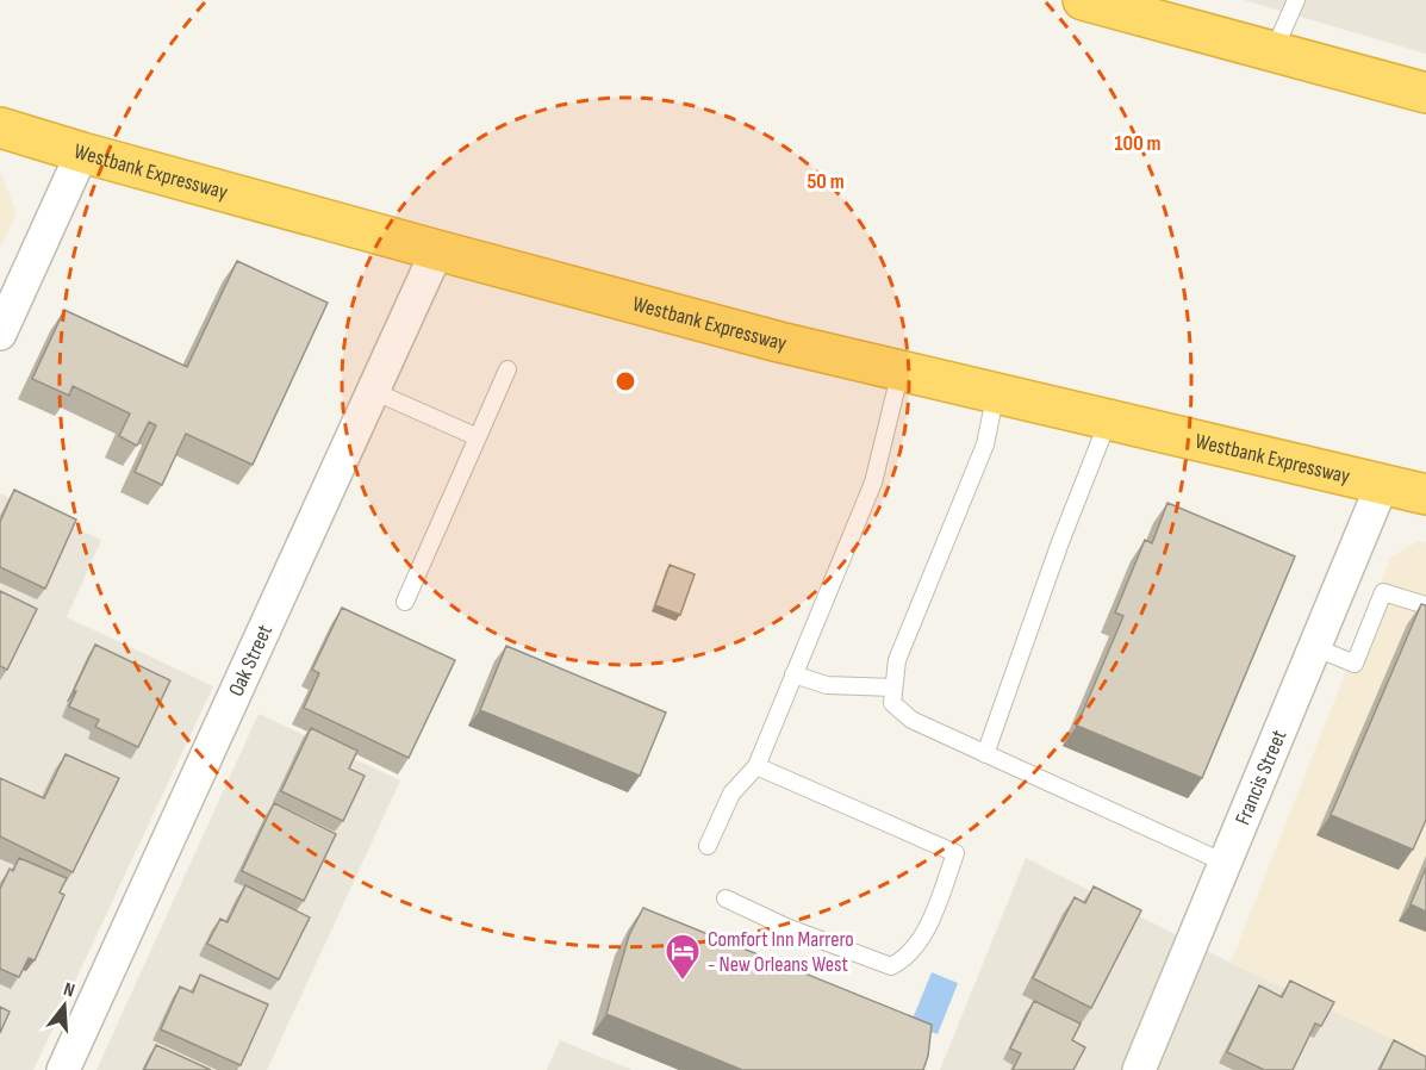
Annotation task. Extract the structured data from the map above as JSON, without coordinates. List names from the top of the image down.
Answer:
{
  "streets": {
    "highway": ["Westbank Expressway"],
    "street": ["Oak Street", "Francis Street"]
  },
  "crossings": [
    ["Westbank Expressway", "Oak Street"],
    ["Westbank Expressway", "Francis Street"]
  ],
  "places": {
    "hotel": ["Comfort Inn Marrero - New Orleans West"]
  },
  "north": "top",
  "rings": ["100 m", "50 m"]
}
